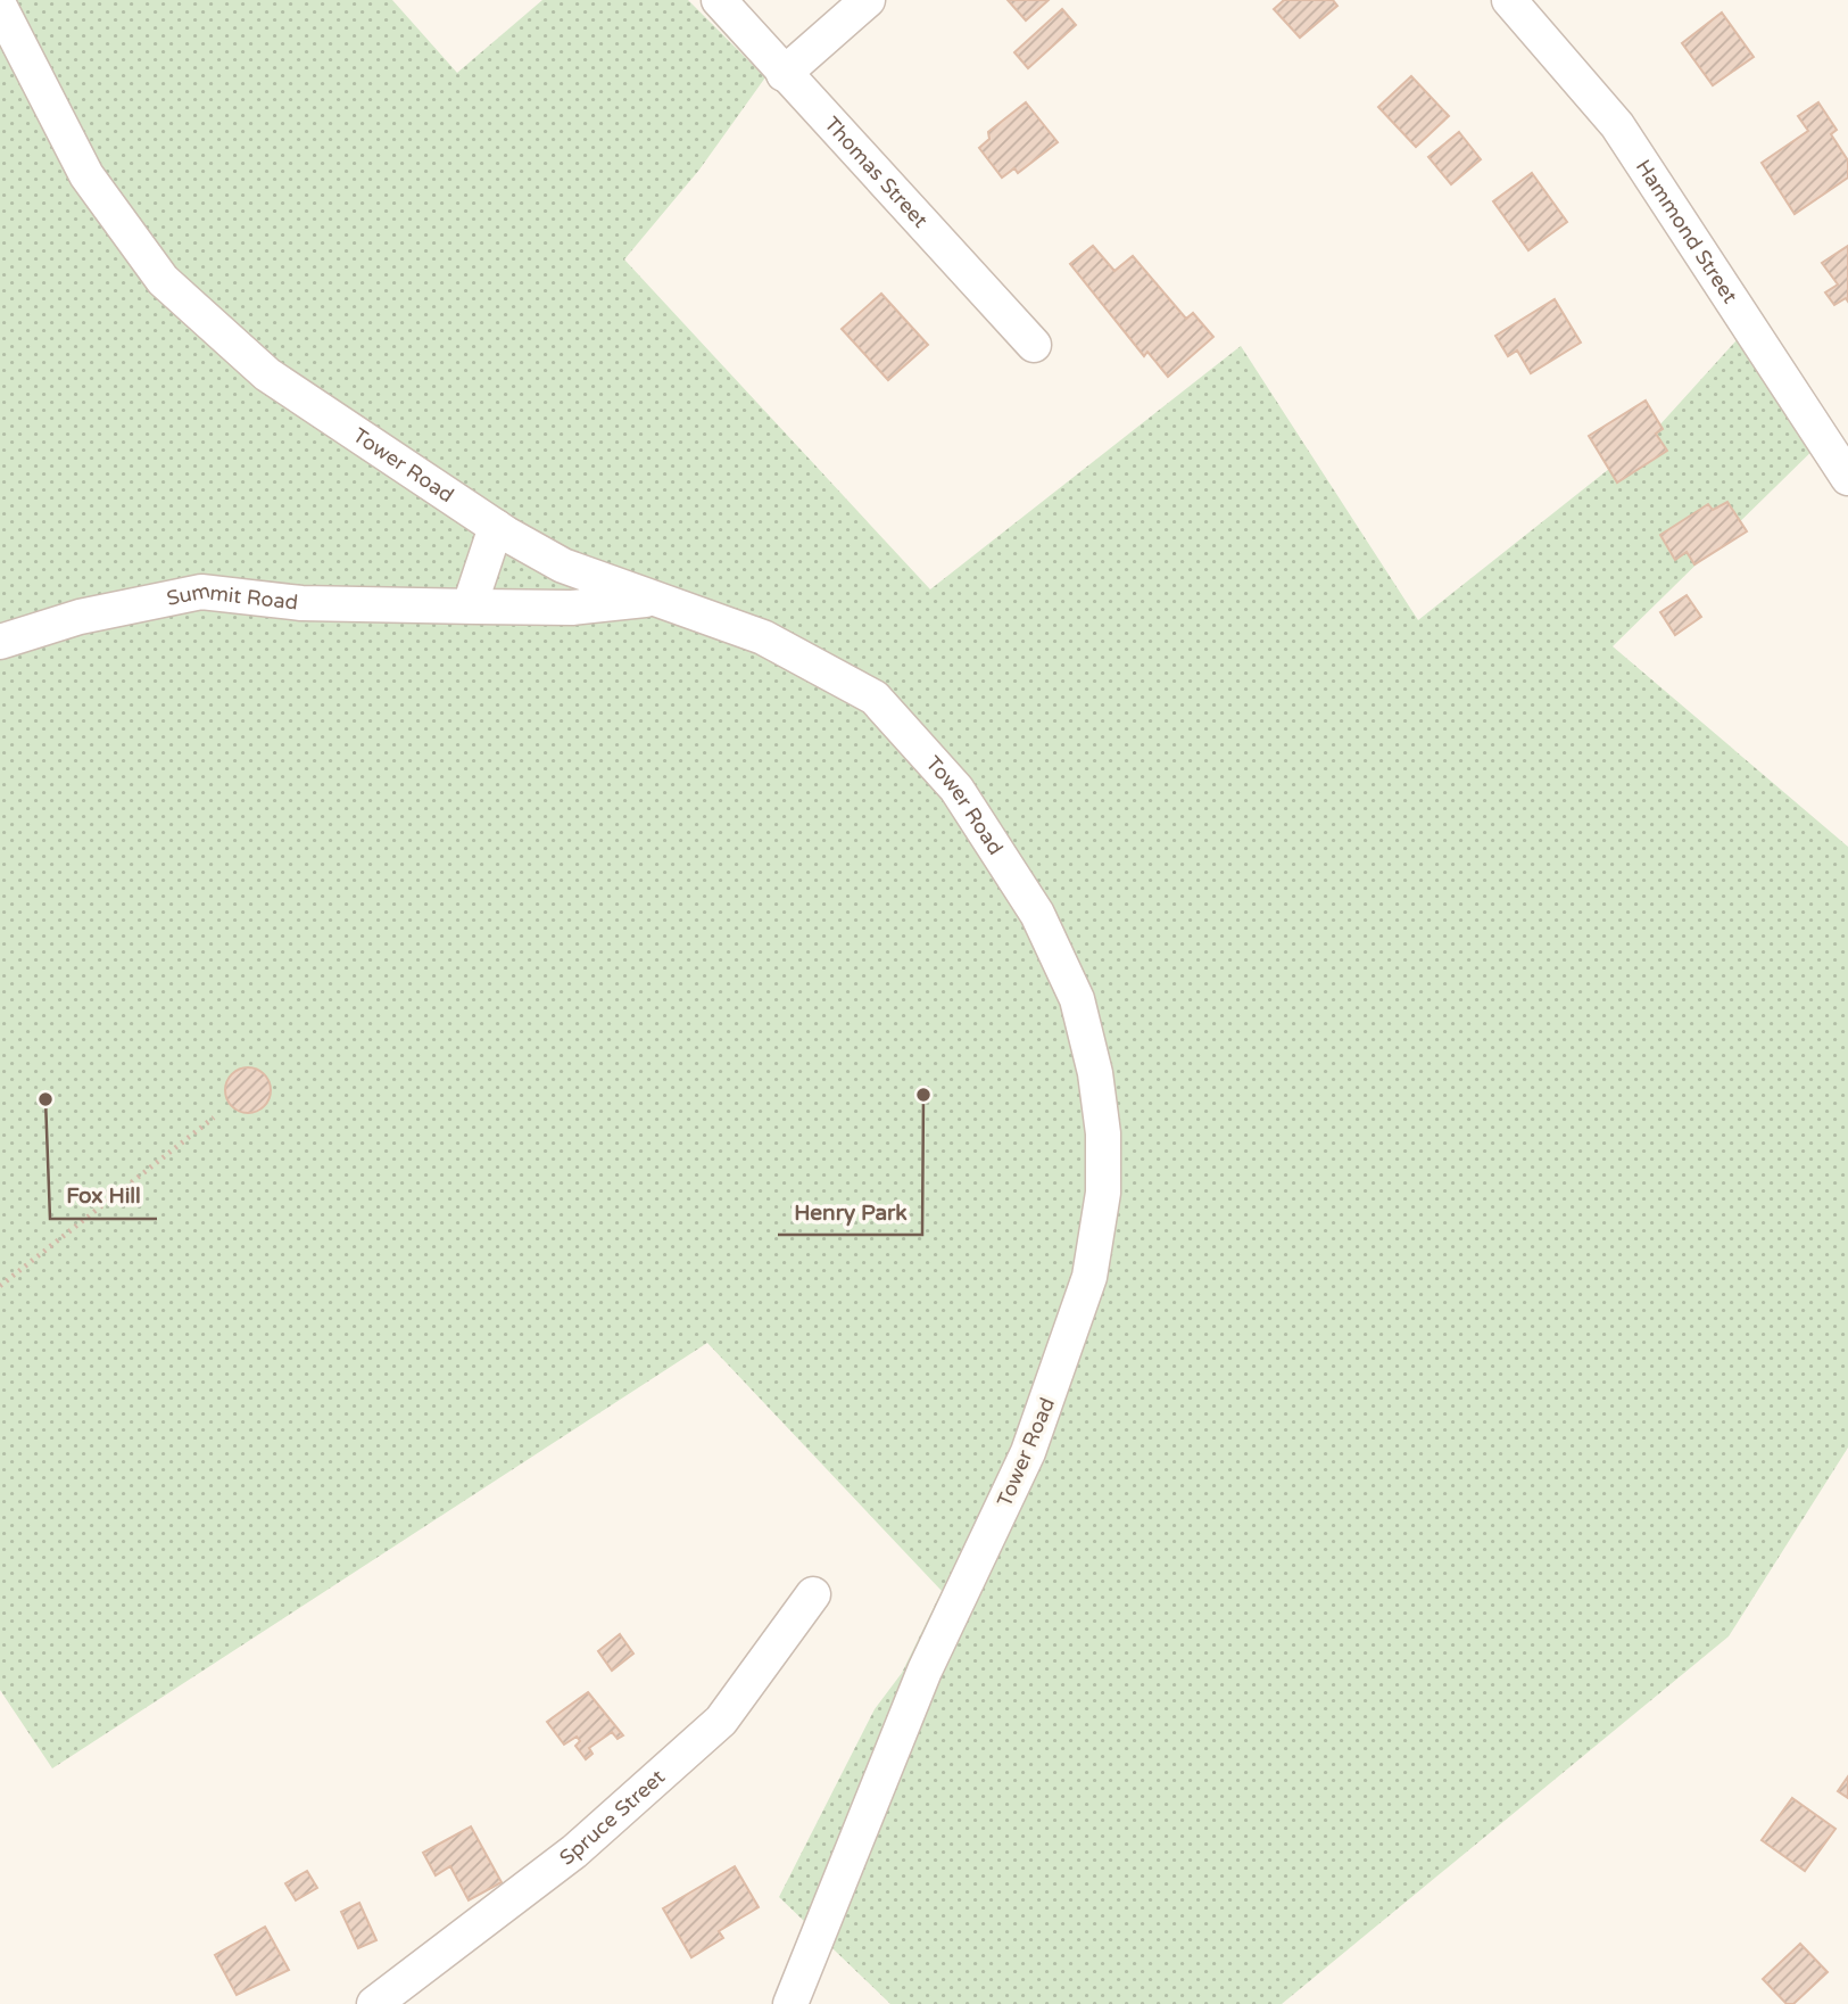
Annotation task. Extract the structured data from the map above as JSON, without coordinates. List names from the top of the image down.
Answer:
{
  "streets": {
    "street": [
      "Thomas Street",
      "Hammond Street",
      "Tower Road",
      "Summit Road",
      "Spruce Street"
    ]
  },
  "crossings": [
    ["Tower Road", "Summit Road"]
  ],
  "places": ["Henry Park", "Fox Hill"]
}
